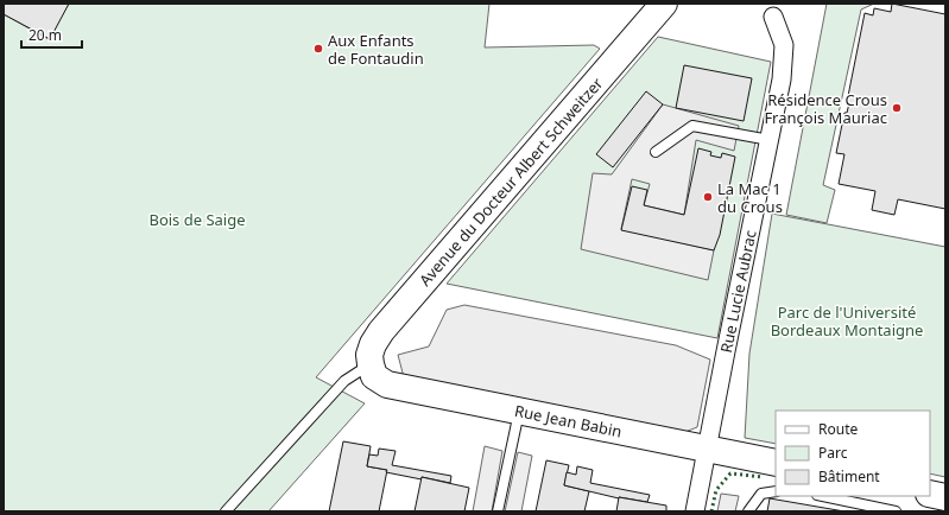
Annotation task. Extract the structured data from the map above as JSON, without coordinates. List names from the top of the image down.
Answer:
{
  "streets": {
    "street": ["Avenue du Docteur Albert Schweitzer", "Rue Lucie Aubrac", "Rue Jean Babin"]
  },
  "crossings": [
    ["Avenue du Docteur Albert Schweitzer", "Rue Jean Babin"],
    ["Rue Lucie Aubrac", "Rue Jean Babin"]
  ],
  "parks": ["Bois de Saige", "Parc de l'Université Bordeaux Montaigne"],
  "places": ["Aux Enfants de Fontaudin", "Résidence Crous François Mauriac", "La Mac 1 du Crous"],
  "legend": ["Route", "Parc", "Bâtiment"],
  "scale_bar": "20 m"
}
